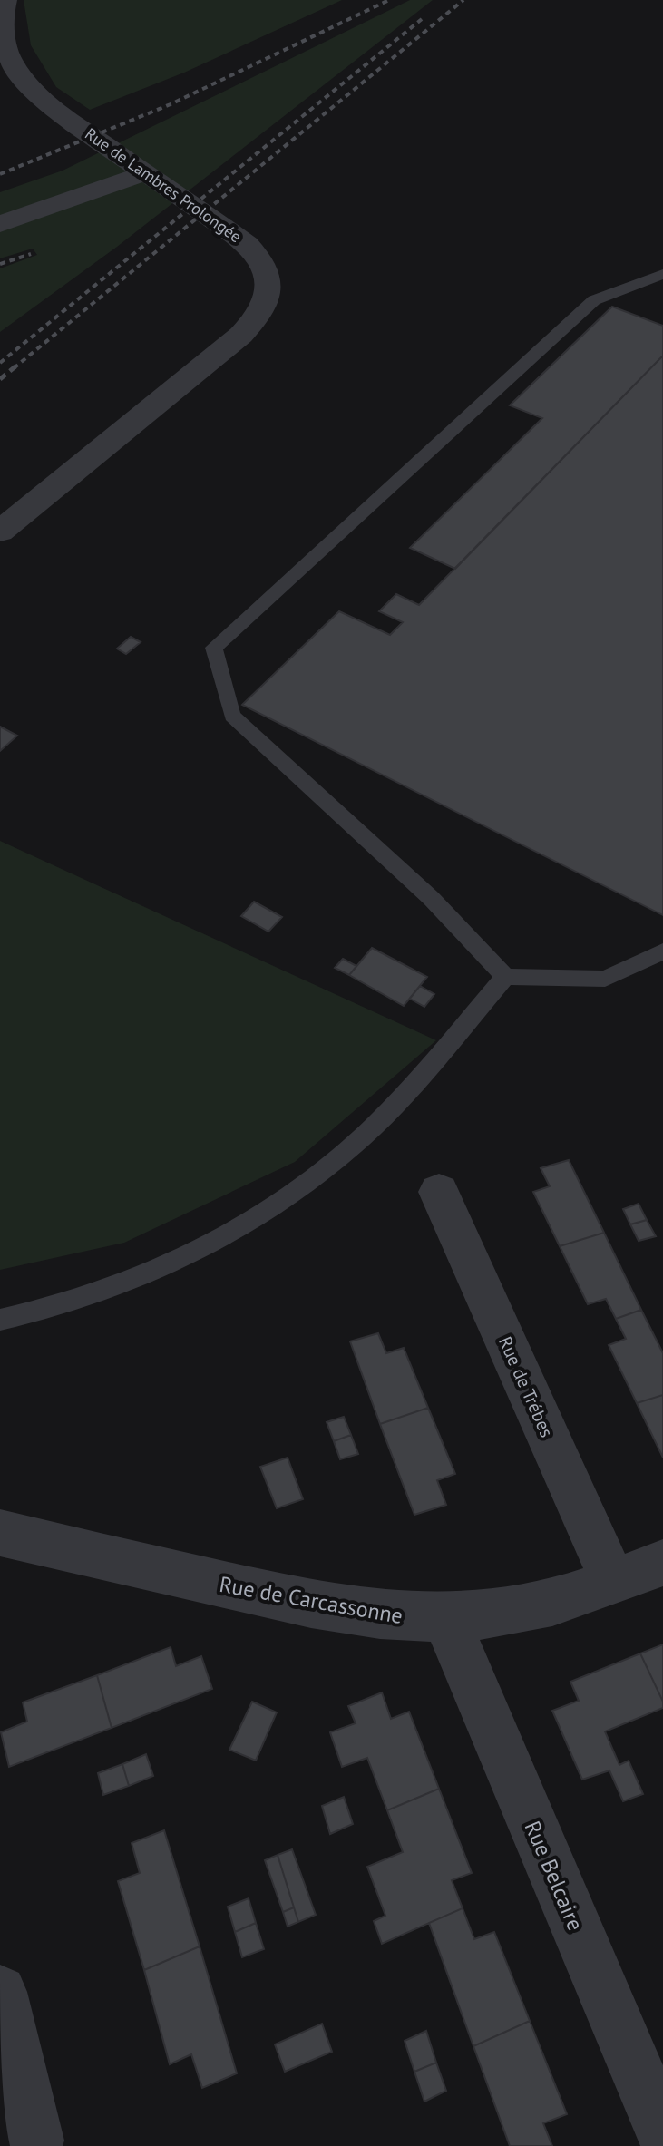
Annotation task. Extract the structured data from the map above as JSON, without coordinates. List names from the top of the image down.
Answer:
{
  "streets": {
    "street": [
      "Rue de Lambres Prolongée",
      "Rue de Trébes",
      "Rue de Carcassonne",
      "Rue Belcaire"
    ]
  },
  "crossings": [
    ["Rue de Trébes", "Rue de Carcassonne"],
    ["Rue de Carcassonne", "Rue Belcaire"]
  ]
}
